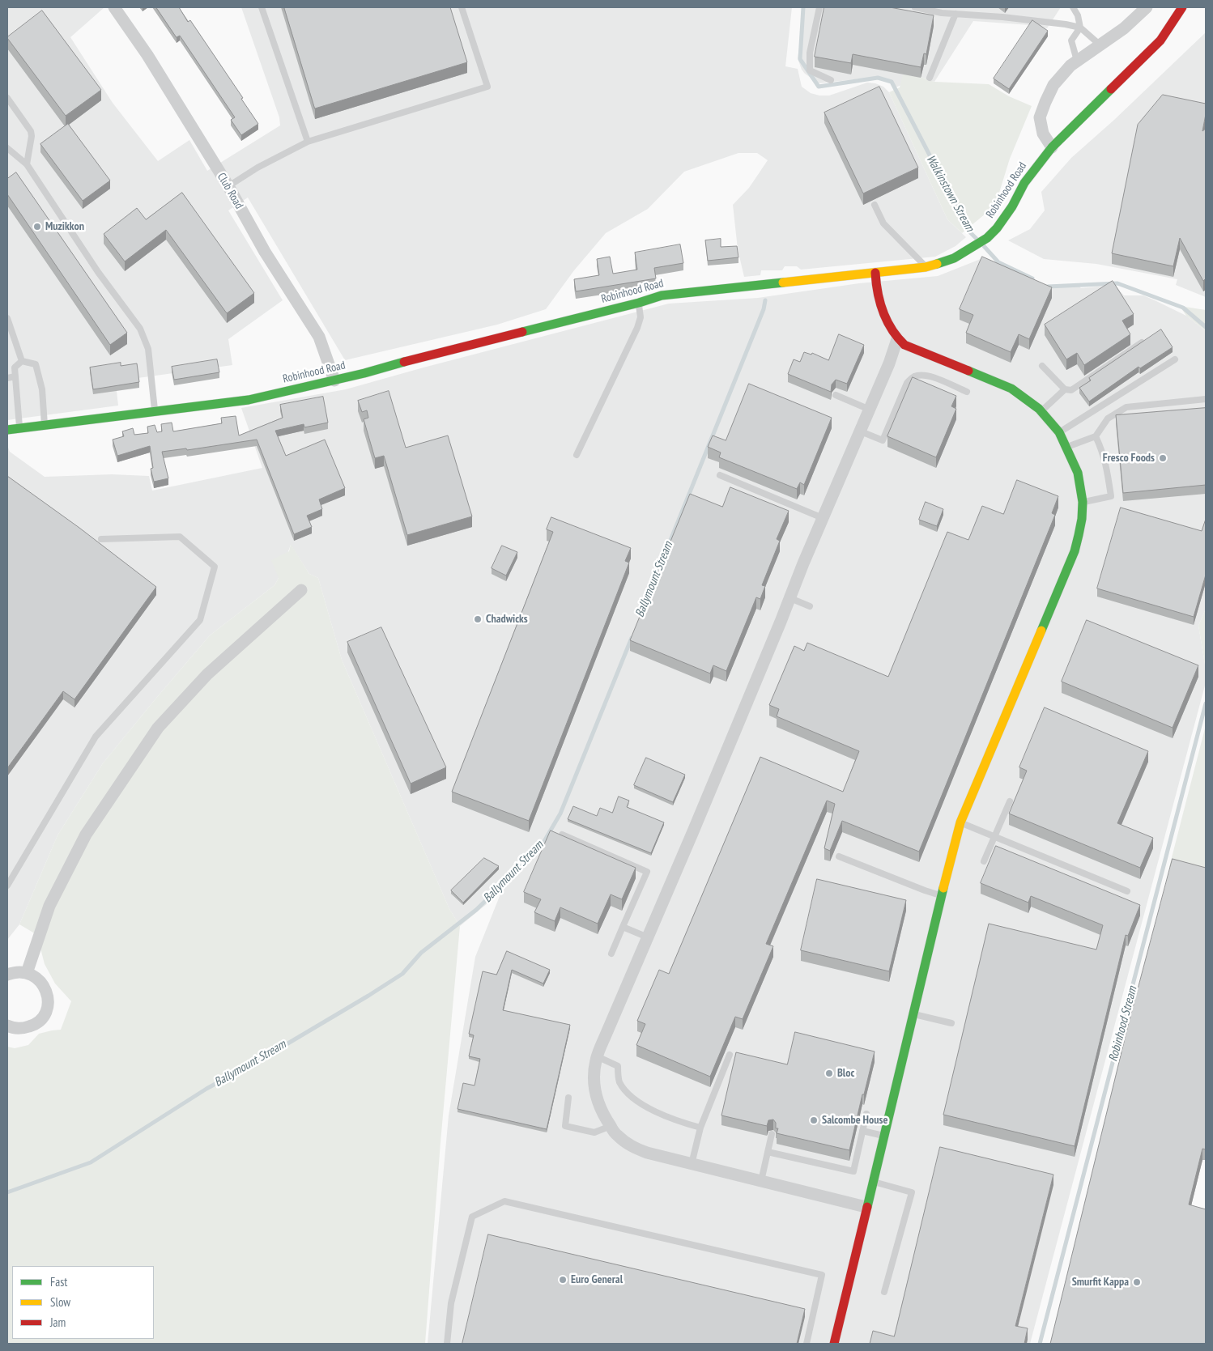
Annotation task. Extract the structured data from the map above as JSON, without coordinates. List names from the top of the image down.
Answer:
{
  "streets": {
    "street": ["Robinhood Road", "Club Road"]
  },
  "crossings": [
    ["Robinhood Road", "Club Road"]
  ],
  "water": ["Walkinstown Stream", "Ballymount Stream", "Robinhood Stream"],
  "places": [
    "Muzikkon",
    "Fresco Foods",
    "Chadwicks",
    "Bloc",
    "Salcombe House",
    "Euro General",
    "Smurfit Kappa"
  ],
  "legend": ["Fast", "Slow", "Jam"]
}
